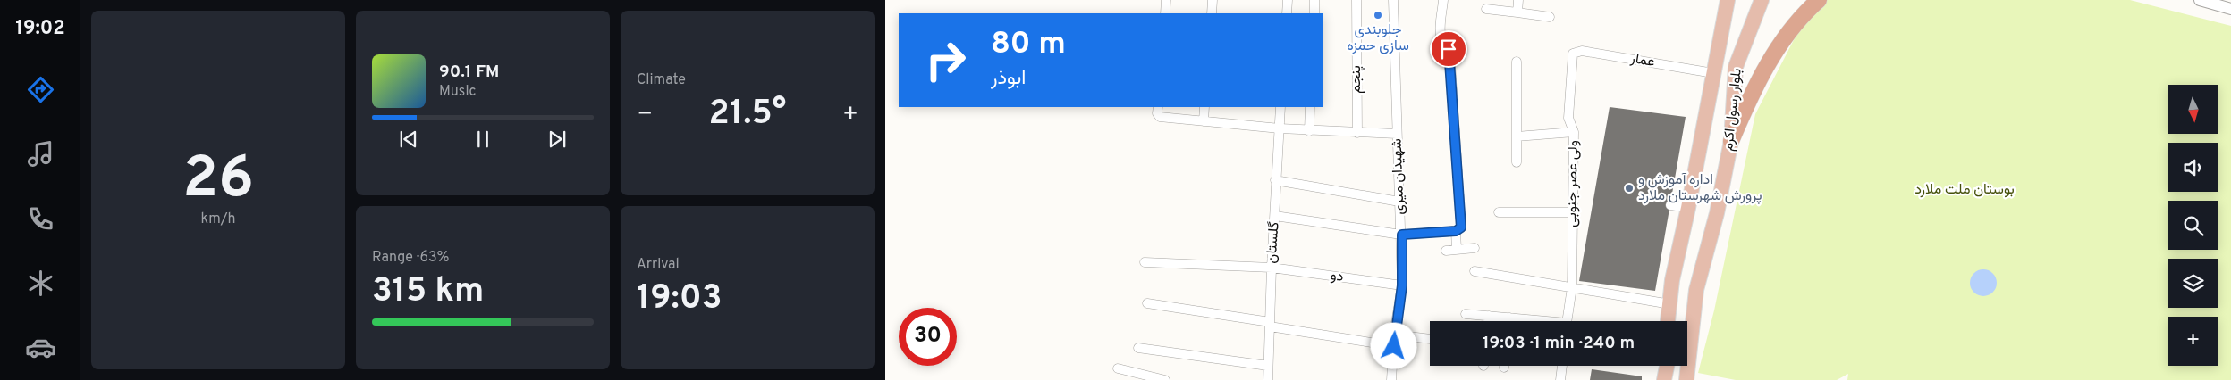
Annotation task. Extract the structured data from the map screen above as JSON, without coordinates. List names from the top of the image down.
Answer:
{
  "streets": {
    "main road": ["بلوار رسول اکرم"],
    "street": [
      "عمار",
      "پنجم",
      "شهیدان میری",
      "ولی عصر جنوبی",
      "گلستان",
      "دو"
    ]
  },
  "crossings": [
    ["عمار", "بلوار رسول اکرم"],
    ["عمار", "ولی عصر جنوبی"],
    ["شهیدان میری", "دو"],
    ["گلستان", "دو"]
  ],
  "parks": ["بوستان ملت ملارد"],
  "places": ["جلوبندی سازی حمزه", "اداره آموزش و پرورش شهرستان ملارد"],
  "north": "bottom",
  "page": {
    "tabs": "19:02",
    "tile": [
      ["26", "km/h"],
      "Climate",
      ["Range · 63%", "315 km"],
      ["Arrival", "19:03"]
    ],
    "turn": ["80 m", "ابوذر"],
    "song": ["90.1 FM", "Music"],
    "map_buttons": "+",
    "heat": ["−", "21.5°", "+"],
    "limit": "30",
    "trip": "19:03 · 1 min · 240 m"
  }
}
